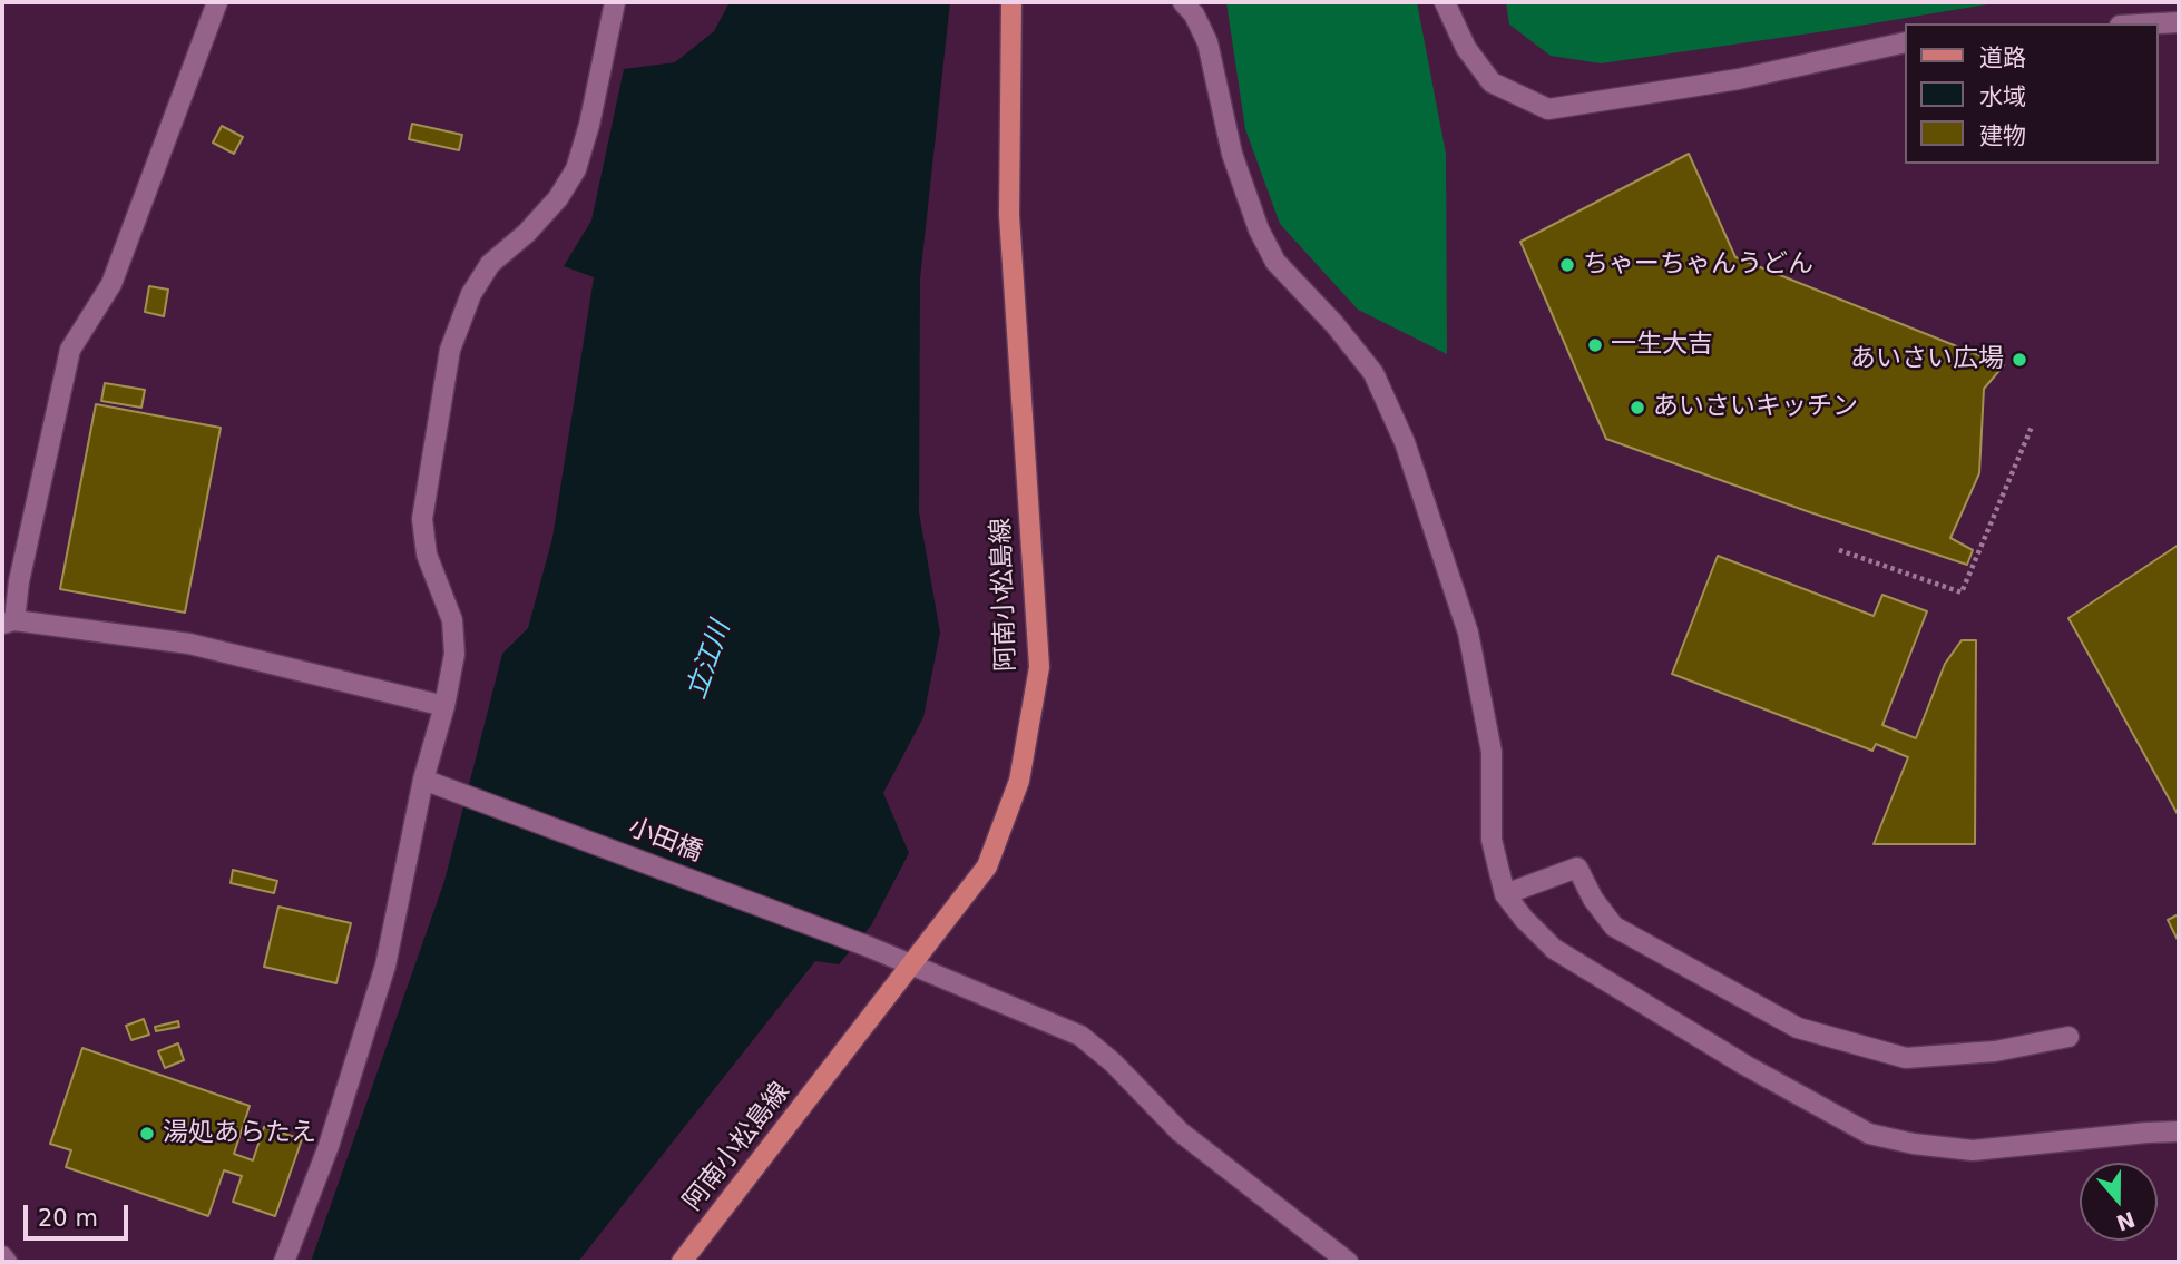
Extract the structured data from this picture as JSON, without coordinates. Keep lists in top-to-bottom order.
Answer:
{
  "streets": {
    "main road": ["阿南小松島線"],
    "street": ["小田橋"]
  },
  "crossings": [
    ["阿南小松島線", "小田橋"]
  ],
  "water": ["立江川"],
  "places": [
    "ちゃーちゃんうどん",
    "一生大吉",
    "あいさい広場",
    "あいさいキッチン",
    "湯処あらたえ"
  ],
  "legend": ["道路", "水域", "建物"],
  "scale_bar": "20 m",
  "north": "bottom"
}
